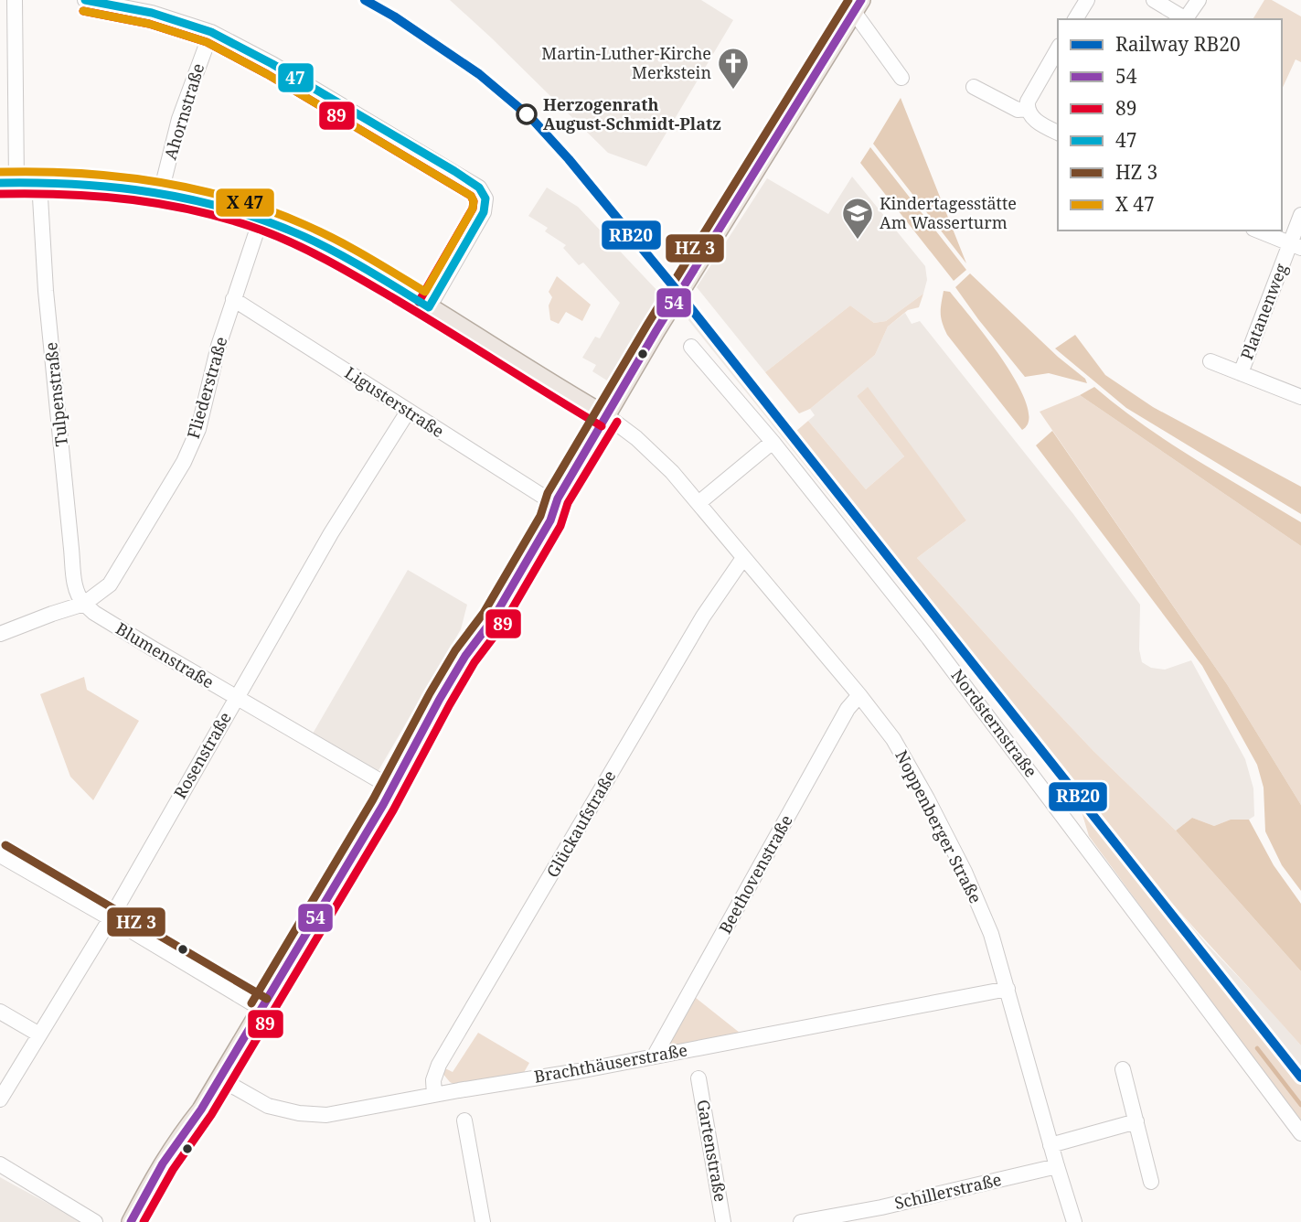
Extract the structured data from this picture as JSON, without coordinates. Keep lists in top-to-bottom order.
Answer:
{
  "streets": {
    "street": [
      "Ahornstraße",
      "Platanenweg",
      "Fliederstraße",
      "Tulpenstraße",
      "Ligusterstraße",
      "Blumenstraße",
      "Nordsternstraße",
      "Rosenstraße",
      "Glückaufstraße",
      "Noppenberger Straße",
      "Beethovenstraße",
      "Brachthäuserstraße",
      "Gartenstraße",
      "Schillerstraße"
    ]
  },
  "crossings": [
    ["Fliederstraße", "Tulpenstraße"],
    ["Fliederstraße", "Ligusterstraße"],
    ["Fliederstraße", "Blumenstraße"],
    ["Tulpenstraße", "Blumenstraße"],
    ["Ligusterstraße", "Rosenstraße"],
    ["Blumenstraße", "Rosenstraße"],
    ["Glückaufstraße", "Noppenberger Straße"],
    ["Glückaufstraße", "Brachthäuserstraße"],
    ["Noppenberger Straße", "Beethovenstraße"],
    ["Noppenberger Straße", "Brachthäuserstraße"],
    ["Noppenberger Straße", "Schillerstraße"],
    ["Beethovenstraße", "Brachthäuserstraße"]
  ],
  "places": {
    "church": ["Martin-Luther-Kirche Merkstein"],
    "other": ["Herzogenrath August-Schmidt-Platz"],
    "school or university": ["Kindertagesstätte Am Wasserturm"]
  },
  "lines": [
    "rail line RB20",
    "transit line 54",
    "transit line 47",
    "transit line 89"
  ],
  "legend": [
    "Railway RB20",
    "54",
    "89",
    "47",
    "HZ 3",
    "X 47"
  ]
}
